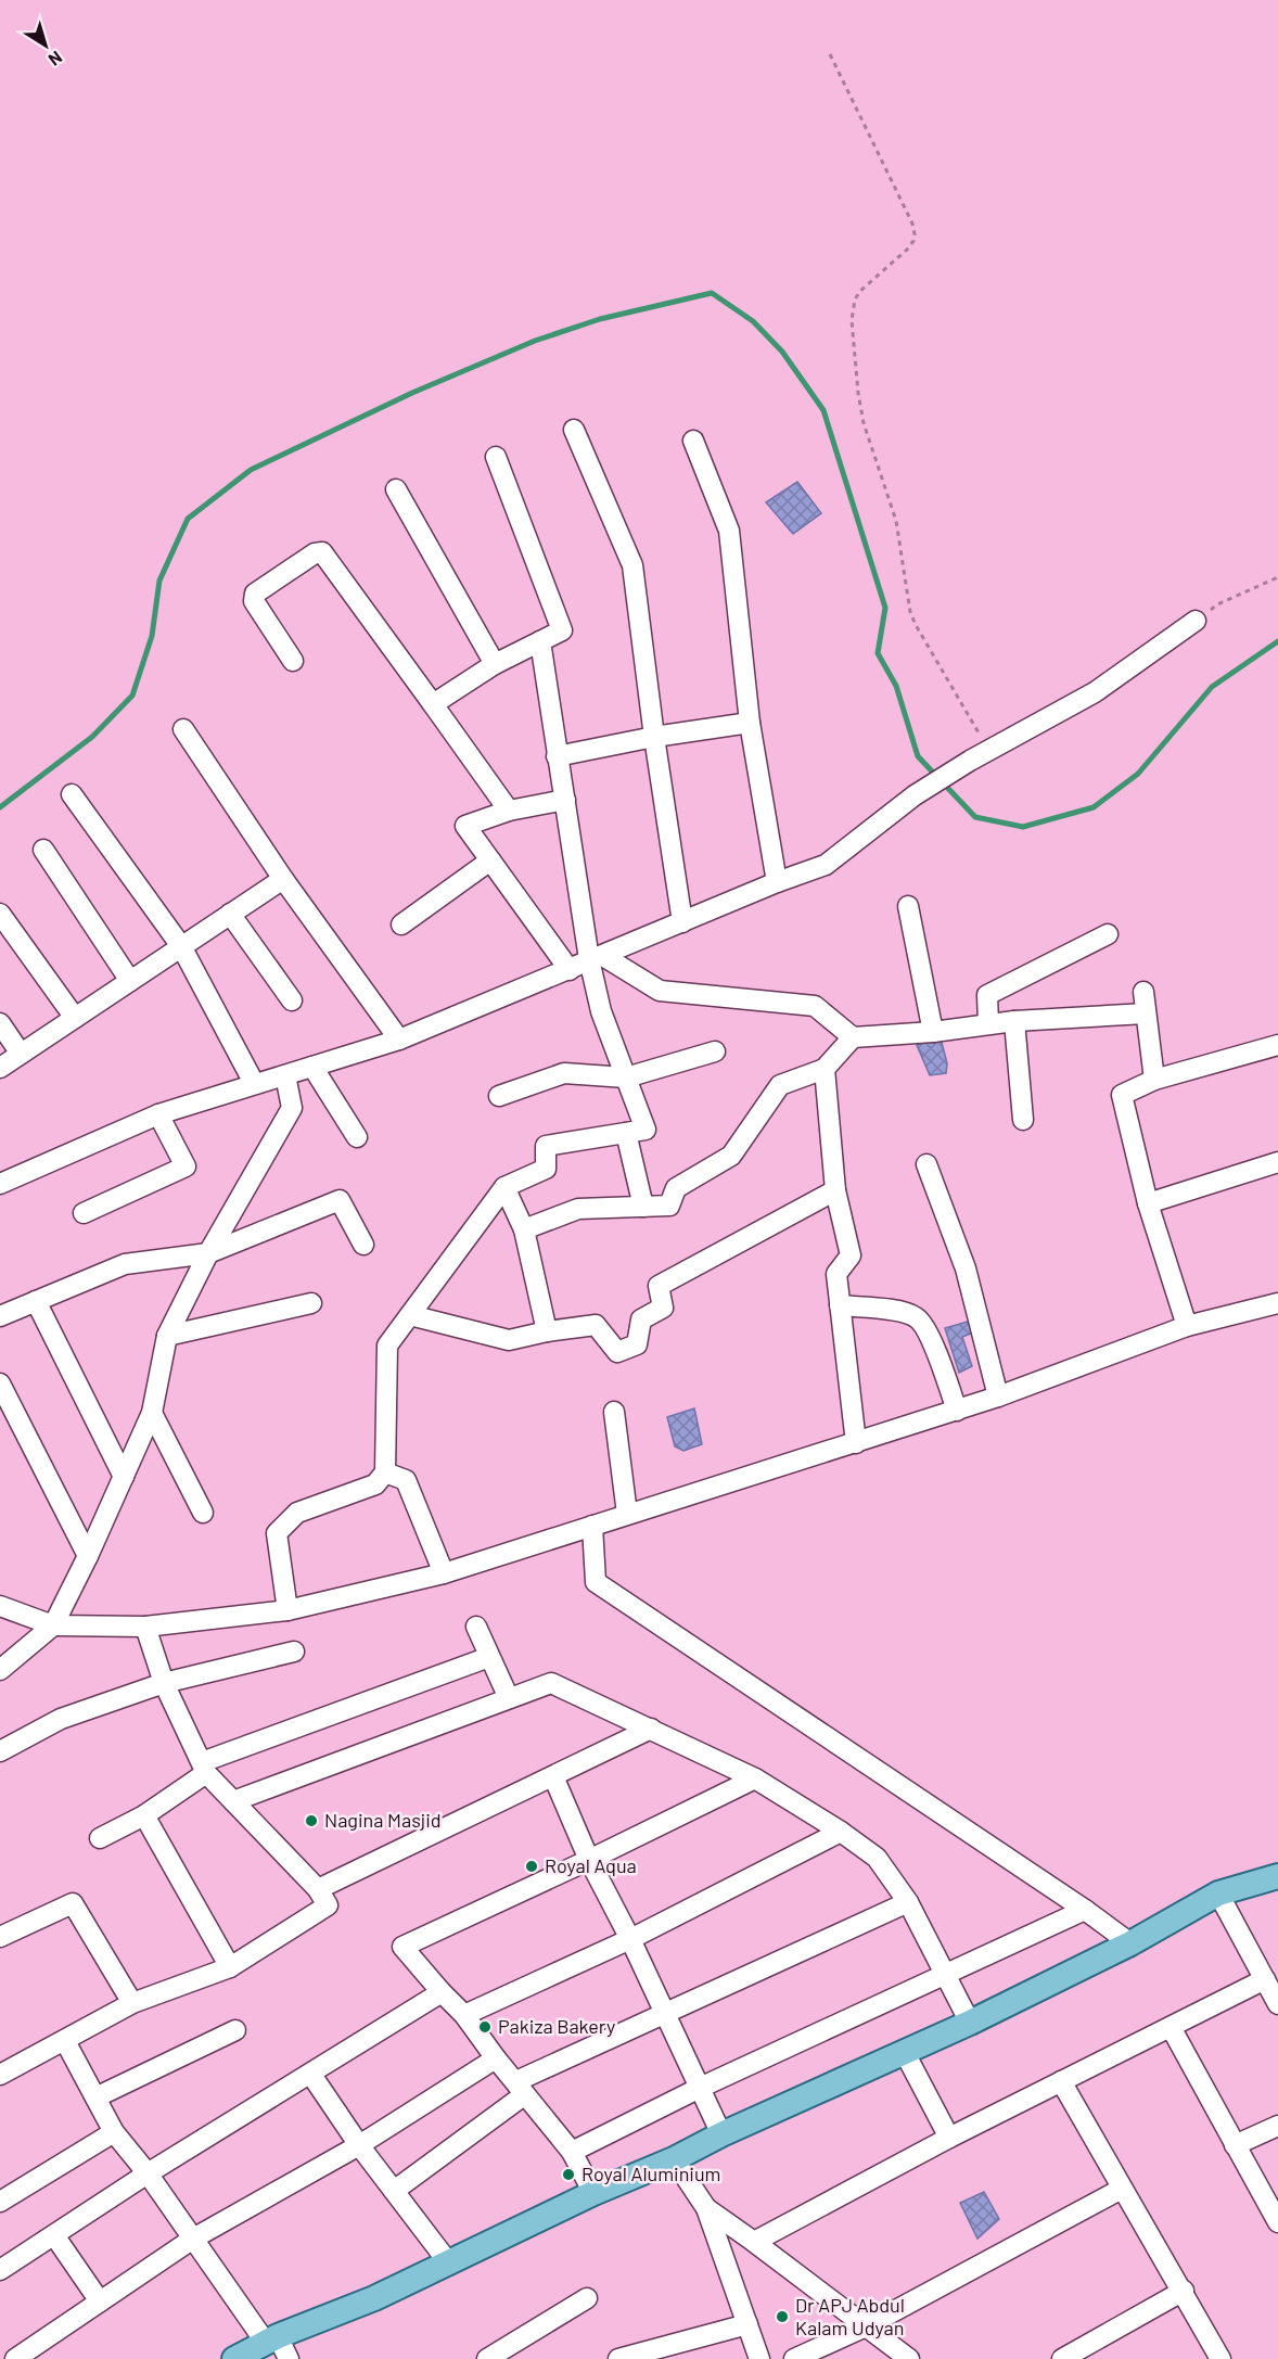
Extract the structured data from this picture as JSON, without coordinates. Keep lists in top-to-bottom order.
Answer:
{
  "places": [
    "Nagina Masjid",
    "Royal Aqua",
    "Pakiza Bakery",
    "Royal Aluminium",
    "Dr APJ Abdul Kalam Udyan"
  ],
  "north": "bottom right"
}
